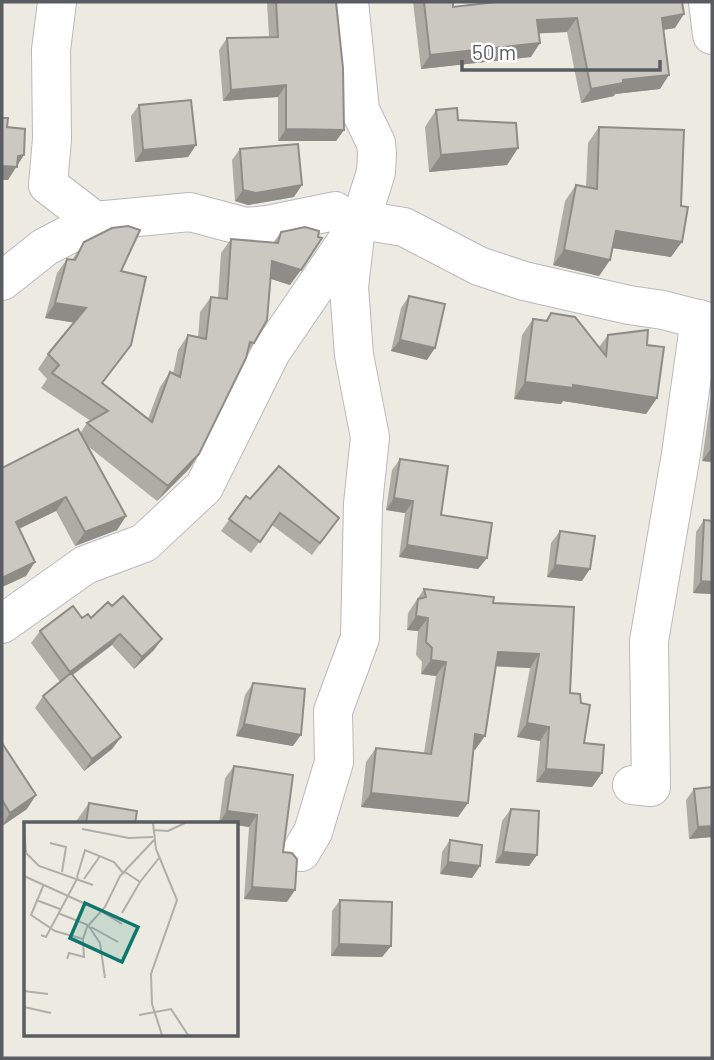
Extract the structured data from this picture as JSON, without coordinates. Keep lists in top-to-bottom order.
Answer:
{
  "scale_bar": "50 m"
}
